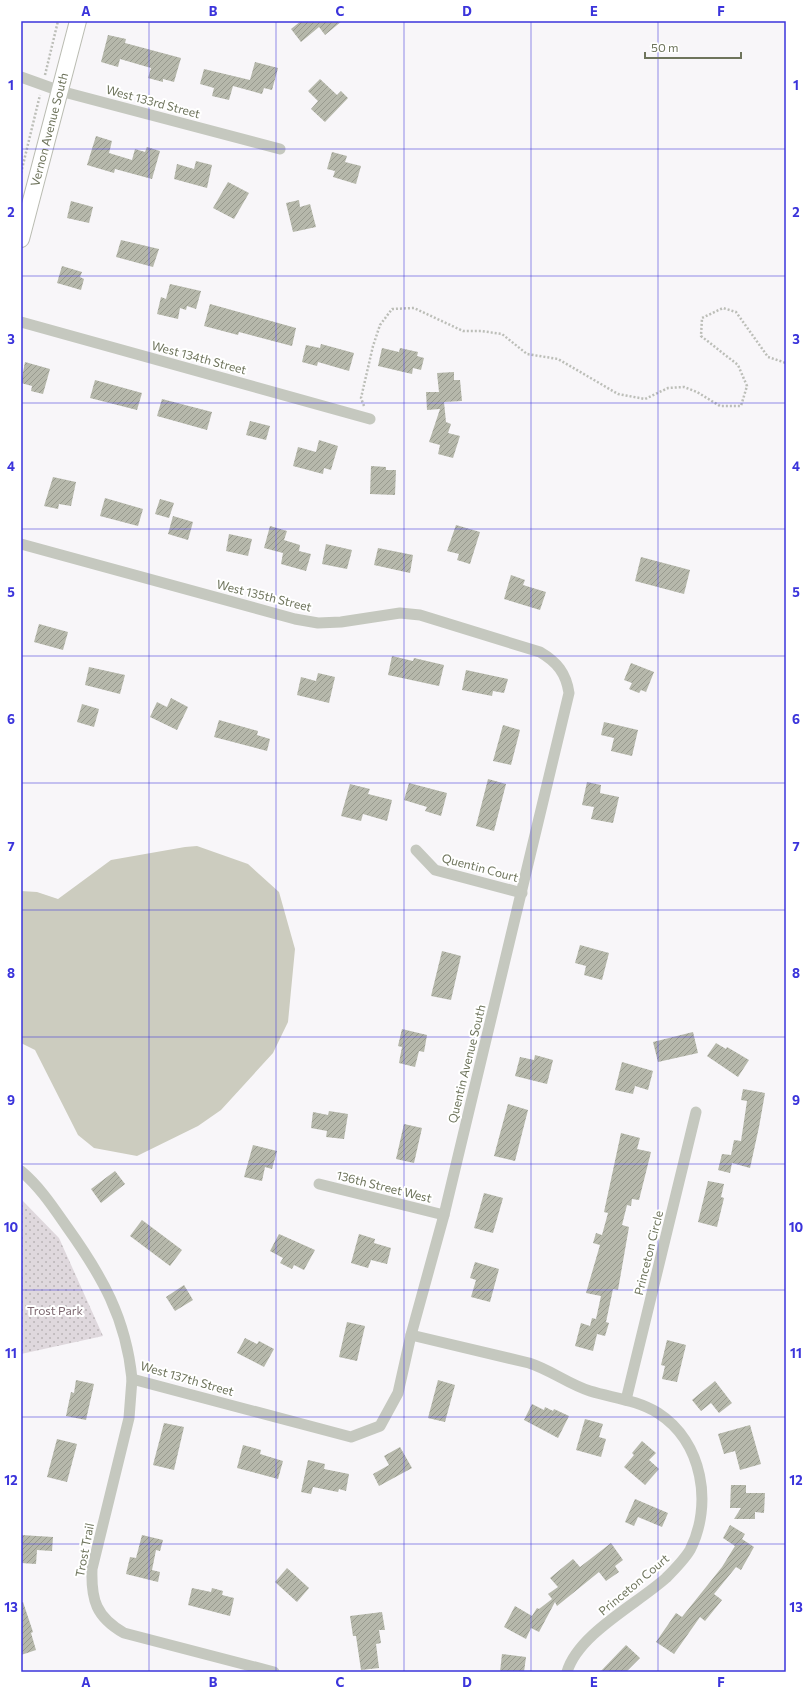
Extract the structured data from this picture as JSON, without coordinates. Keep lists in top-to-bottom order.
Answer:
{
  "streets": {
    "street": [
      "West 133rd Street",
      "Vernon Avenue South",
      "West 134th Street",
      "West 135th Street",
      "Quentin Court",
      "Quentin Avenue South",
      "136th Street West",
      "Princeton Circle",
      "West 137th Street",
      "Trost Trail",
      "Princeton Court"
    ]
  },
  "crossings": [
    ["West 133rd Street", "Vernon Avenue South"],
    ["West 135th Street", "Quentin Avenue South"],
    ["Quentin Court", "Quentin Avenue South"],
    ["Quentin Avenue South", "136th Street West"],
    ["Quentin Avenue South", "West 137th Street"],
    ["Princeton Circle", "Princeton Court"],
    ["West 137th Street", "Trost Trail"]
  ],
  "parks": ["Trost Park"],
  "scale_bar": "50 m",
  "grid": {
    "columns": [
      "A",
      "B",
      "C",
      "D",
      "E",
      "F"
    ],
    "rows": [
      "1",
      "2",
      "3",
      "4",
      "5",
      "6",
      "7",
      "8",
      "9",
      "10",
      "11",
      "12",
      "13"
    ]
  }
}
